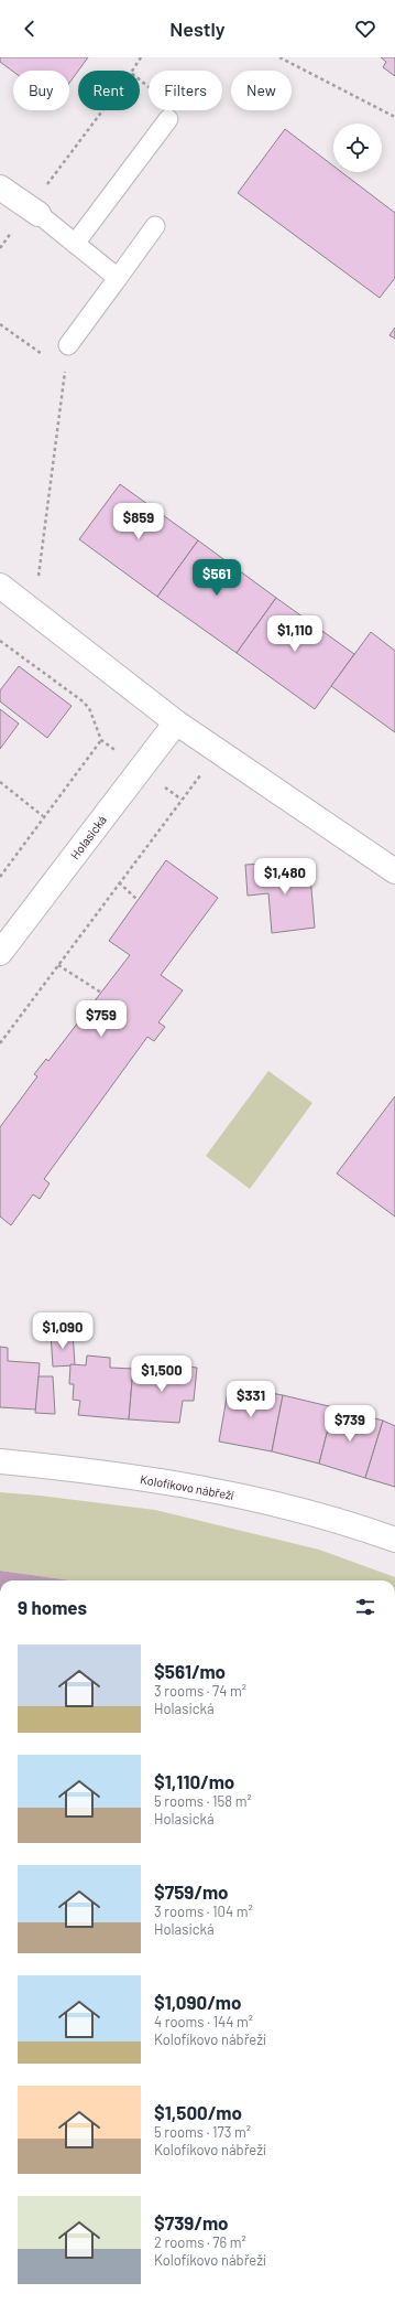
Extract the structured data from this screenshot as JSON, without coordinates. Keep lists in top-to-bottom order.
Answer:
{
  "streets": {
    "street": ["Holasická", "Kolofíkovo nábřeží"]
  },
  "page": {
    "header": "Nestly",
    "chip": [
      "Buy",
      "Rent",
      "Filters",
      "New"
    ],
    "price": [
      "$859",
      "$561",
      "$1,110",
      "$1,480",
      "$759",
      "$1,090",
      "$1,500",
      "$331",
      "$739"
    ],
    "heading": "9 homes",
    "list": [
      {
        "name": "$561/mo",
        "note": "3 rooms · 74 m² · Holasická"
      },
      {
        "name": "$1,110/mo",
        "note": "5 rooms · 158 m² · Holasická"
      },
      {
        "name": "$759/mo",
        "note": "3 rooms · 104 m² · Holasická"
      },
      {
        "name": "$1,090/mo",
        "note": "4 rooms · 144 m² · Kolofíkovo nábřeží"
      },
      {
        "name": "$1,500/mo",
        "note": "5 rooms · 173 m² · Kolofíkovo nábřeží"
      },
      {
        "name": "$739/mo",
        "note": "2 rooms · 76 m² · Kolofíkovo nábřeží"
      }
    ]
  }
}
